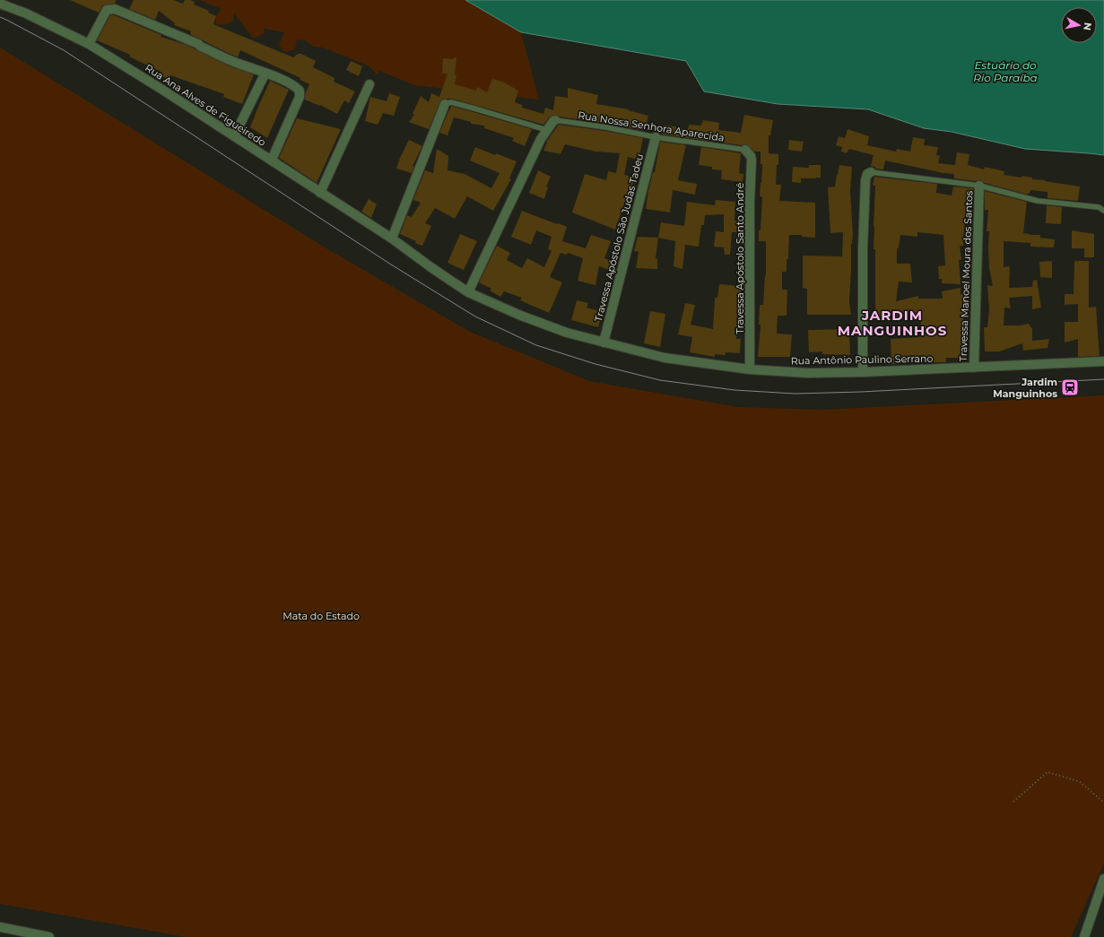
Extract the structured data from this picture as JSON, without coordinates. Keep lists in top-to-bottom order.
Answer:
{
  "streets": {
    "street": [
      "Rua Ana Alves de Figueiredo",
      "Travessa Apóstolo São Judas Tadeu",
      "Travessa Apóstolo Santo André",
      "Travessa Manoel Moura dos Santos",
      "Rua Antônio Paulino Serrano"
    ],
    "lane": ["Rua Nossa Senhora Aparecida"]
  },
  "crossings": [
    ["Rua Ana Alves de Figueiredo", "Rua Antônio Paulino Serrano"],
    ["Rua Nossa Senhora Aparecida", "Travessa Apóstolo São Judas Tadeu"],
    ["Rua Nossa Senhora Aparecida", "Travessa Apóstolo Santo André"],
    ["Travessa Apóstolo São Judas Tadeu", "Rua Antônio Paulino Serrano"],
    ["Travessa Apóstolo Santo André", "Rua Antônio Paulino Serrano"],
    ["Travessa Manoel Moura dos Santos", "Rua Antônio Paulino Serrano"]
  ],
  "districts": ["JARDIM MANGUINHOS"],
  "water": ["Estuário do Rio Paraíba"],
  "parks": ["Mata do Estado"],
  "places": {
    "station": ["Jardim Manguinhos"]
  },
  "north": "right"
}
